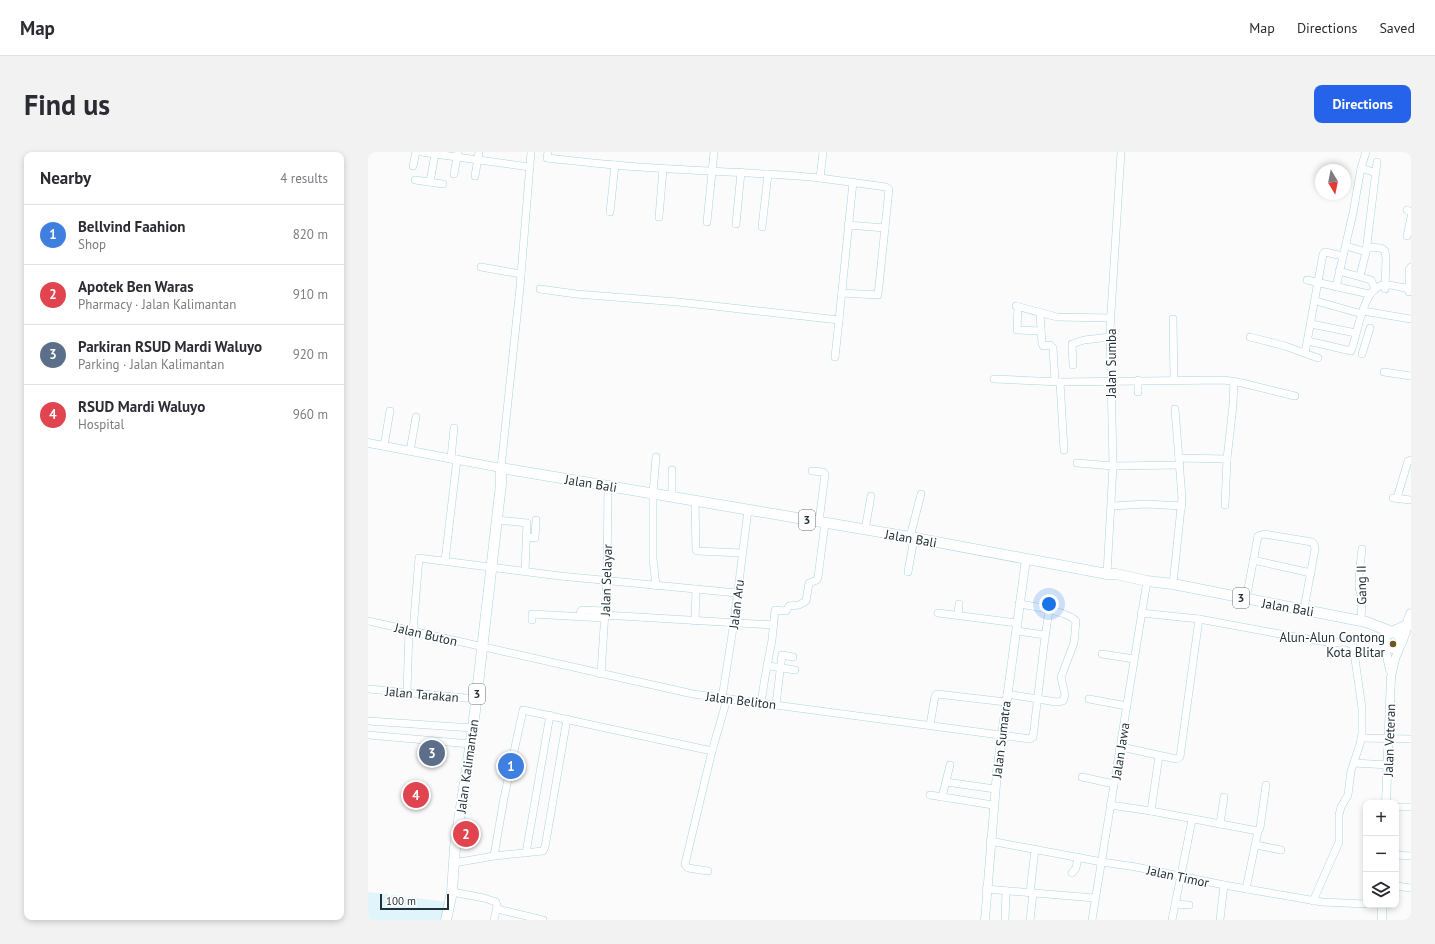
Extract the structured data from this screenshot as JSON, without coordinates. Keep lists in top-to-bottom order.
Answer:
{
  "streets": {
    "highway": ["Jalan Bali", "3", "Jalan Kalimantan"],
    "main road": ["Jalan Sumatra", "Jalan Veteran"],
    "street": [
      "Jalan Sumba",
      "Jalan Selayar",
      "Gang II",
      "Jalan Aru",
      "Jalan Buton",
      "Jalan Tarakan",
      "Jalan Beliton",
      "Jalan Jawa",
      "Jalan Timor"
    ]
  },
  "crossings": [
    ["Jalan Sumba", "Jalan Bali"],
    ["Jalan Bali", "3"],
    ["Jalan Bali", "Jalan Selayar"],
    ["Jalan Bali", "Gang II"],
    ["Jalan Bali", "Jalan Aru"],
    ["Jalan Bali", "Jalan Sumatra"],
    ["Jalan Bali", "Jalan Jawa"],
    ["Jalan Bali", "Jalan Kalimantan"],
    ["3", "Gang II"],
    ["3", "Jalan Veteran"],
    ["Jalan Selayar", "Jalan Beliton"],
    ["Jalan Aru", "Jalan Beliton"],
    ["Jalan Buton", "Jalan Beliton"],
    ["Jalan Buton", "Jalan Kalimantan"],
    ["Jalan Tarakan", "Jalan Kalimantan"],
    ["Jalan Beliton", "Jalan Sumatra"],
    ["Jalan Beliton", "Jalan Kalimantan"],
    ["Jalan Sumatra", "Jalan Timor"],
    ["Jalan Jawa", "Jalan Timor"]
  ],
  "places": ["Alun-Alun Contong Kota Blitar"],
  "scale_bar": "100 m",
  "north": "bottom",
  "page": {
    "header": "Map",
    "nav": ["Map", "Directions", "Saved"],
    "buttons": "Directions",
    "title": "Find us",
    "heading": ["Nearby", "4 results"],
    "list": [
      {
        "mark": "1",
        "name": "Bellvind Faahion",
        "note": "Shop",
        "value": "820 m"
      },
      {
        "mark": "2",
        "name": "Apotek Ben Waras",
        "note": "Pharmacy · Jalan Kalimantan",
        "value": "910 m"
      },
      {
        "mark": "3",
        "name": "Parkiran RSUD Mardi Waluyo",
        "note": "Parking · Jalan Kalimantan",
        "value": "920 m"
      },
      {
        "mark": "4",
        "name": "RSUD Mardi Waluyo",
        "note": "Hospital",
        "value": "960 m"
      }
    ],
    "pins": [
      "3",
      "1",
      "4",
      "2"
    ],
    "map_buttons": ["+", "−"],
    "scale": "100 m"
  }
}
